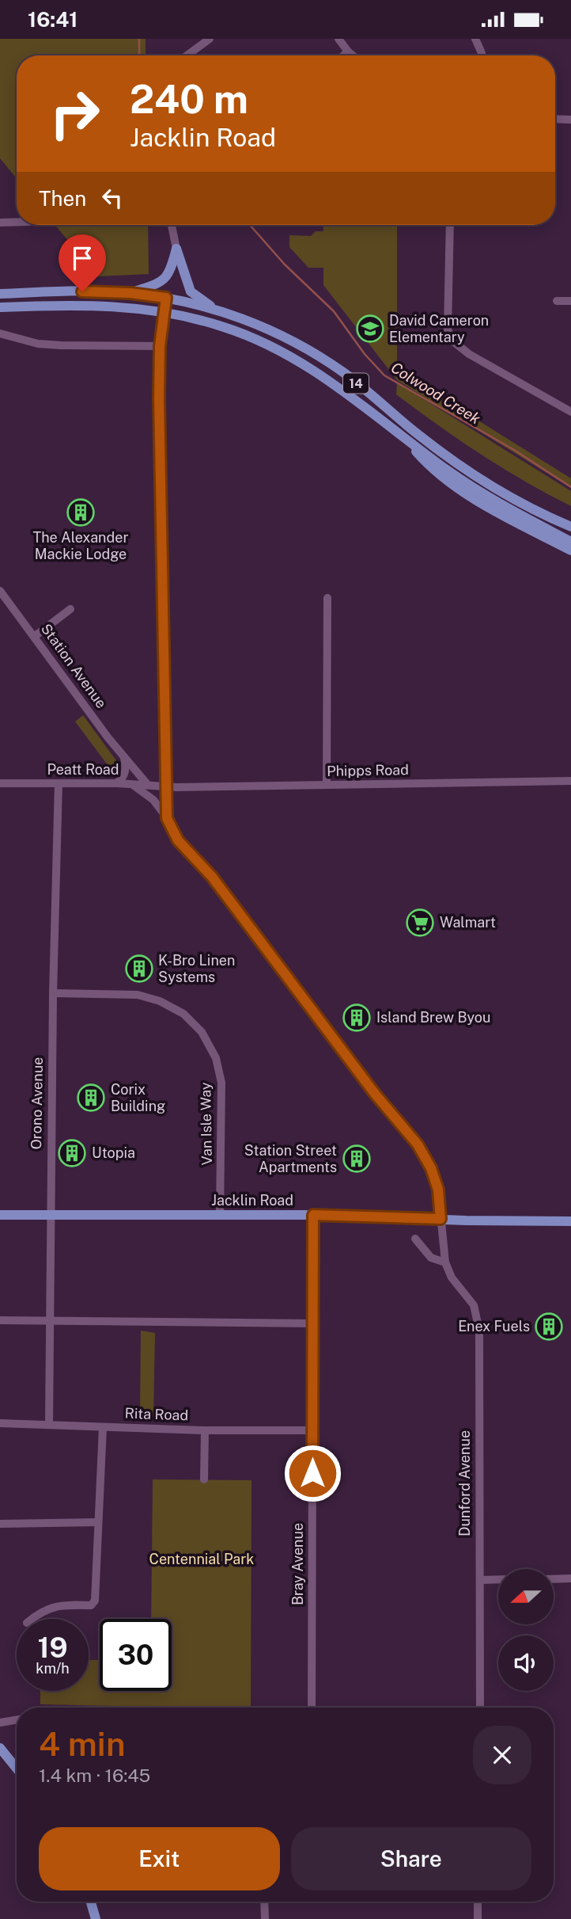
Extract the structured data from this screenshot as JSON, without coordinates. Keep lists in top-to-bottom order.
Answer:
{
  "streets": {
    "main road": ["14", "Jacklin Road"],
    "street": [
      "Station Avenue",
      "Peatt Road",
      "Phipps Road",
      "Orono Avenue",
      "Van Isle Way",
      "Rita Road",
      "Dunford Avenue",
      "Bray Avenue"
    ]
  },
  "crossings": [
    ["Station Avenue", "Peatt Road"],
    ["Peatt Road", "Phipps Road"],
    ["Peatt Road", "Orono Avenue"],
    ["Orono Avenue", "Van Isle Way"],
    ["Orono Avenue", "Jacklin Road"],
    ["Orono Avenue", "Rita Road"],
    ["Van Isle Way", "Jacklin Road"],
    ["Jacklin Road", "Dunford Avenue"],
    ["Jacklin Road", "Bray Avenue"],
    ["Rita Road", "Bray Avenue"]
  ],
  "water": ["Colwood Creek"],
  "parks": ["Centennial Park"],
  "places": {
    "school or university": ["David Cameron Elementary"],
    "building": [
      "The Alexander Mackie Lodge",
      "K-Bro Linen Systems",
      "Island Brew Byou",
      "Corix Building",
      "Utopia",
      "Station Street Apartments",
      "Enex Fuels"
    ],
    "supermarket": ["Walmart"]
  },
  "north": "left",
  "page": {
    "status": "16:41",
    "turn": ["240 m", "Jacklin Road"],
    "then": "Then",
    "speed": "19 km/h",
    "limit": "30",
    "heading": ["4 min", "1.4 km · 16:45"],
    "buttons": ["Exit", "Share"]
  }
}
